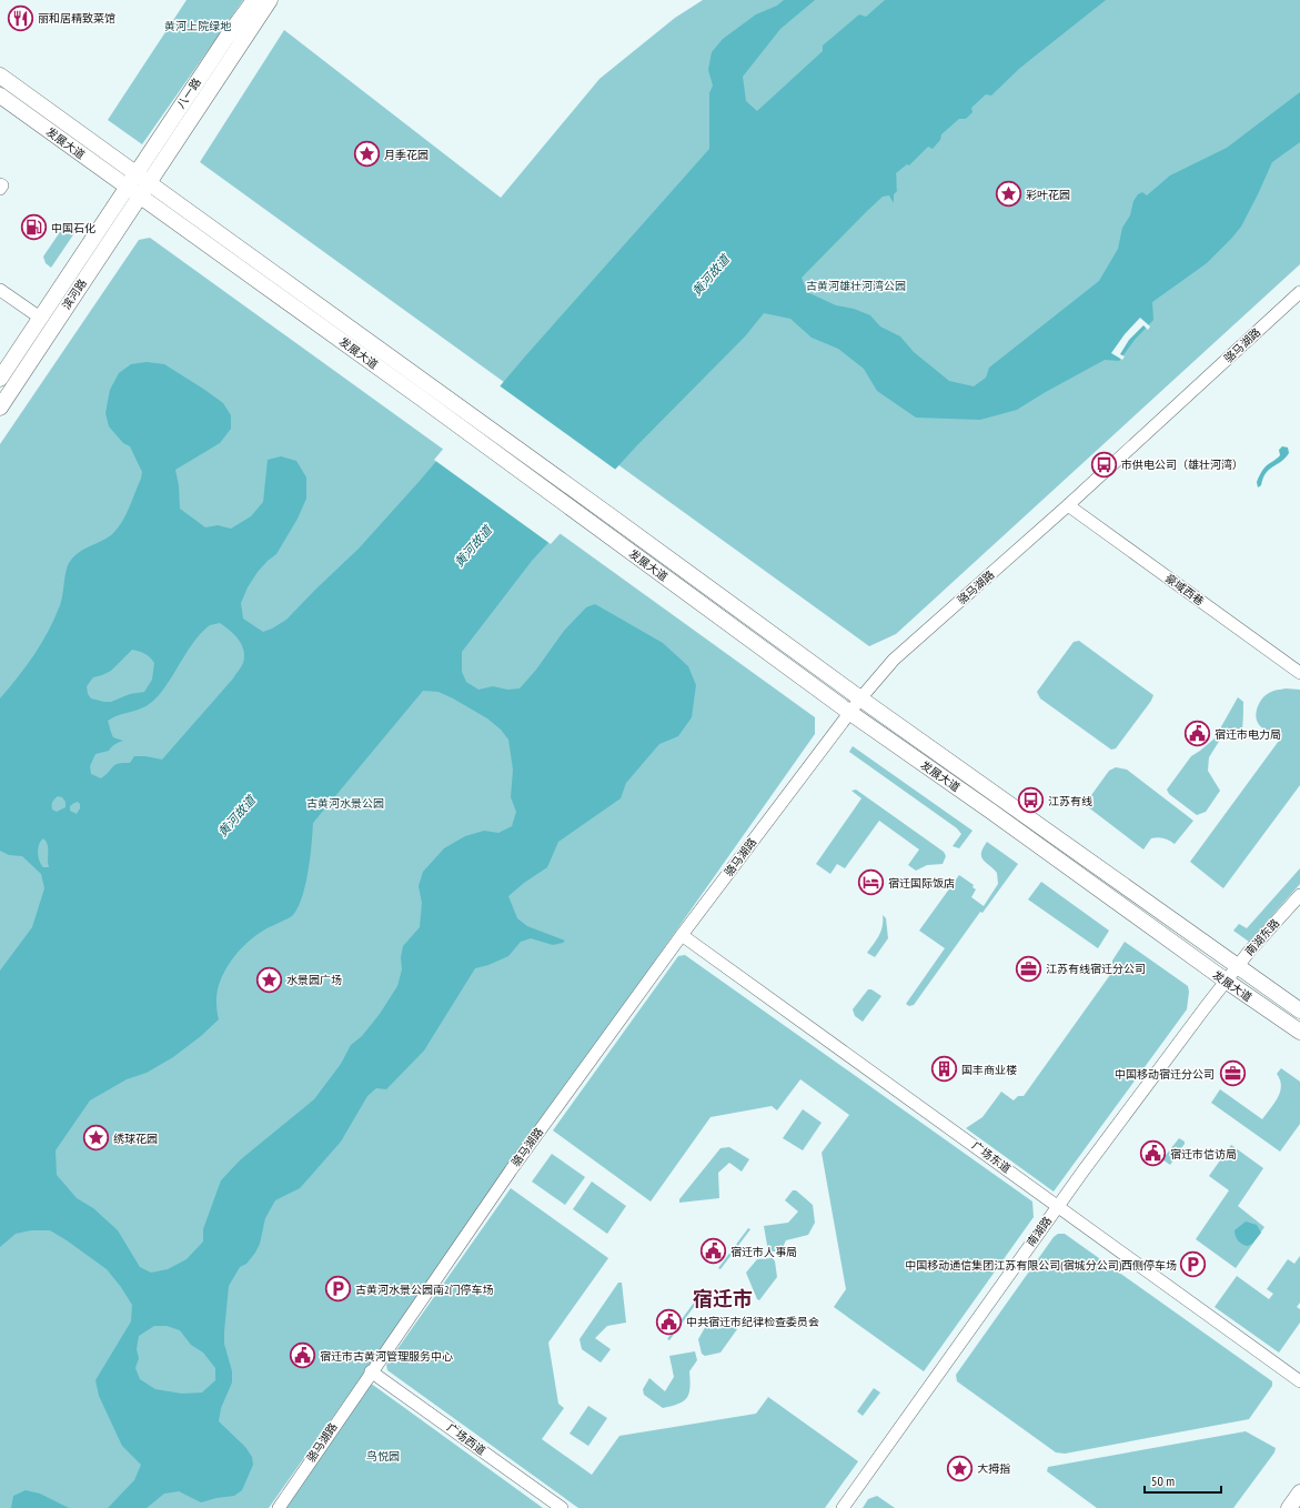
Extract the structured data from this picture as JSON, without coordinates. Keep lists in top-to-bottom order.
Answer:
{
  "streets": {
    "main road": ["八一路", "发展大道", "滨河路"],
    "street": [
      "骆马湖路",
      "豪域西巷",
      "南湖东路",
      "广场东道",
      "南湖路",
      "广场西道"
    ]
  },
  "crossings": [
    ["八一路", "发展大道"],
    ["八一路", "滨河路"],
    ["发展大道", "滨河路"],
    ["发展大道", "骆马湖路"],
    ["发展大道", "南湖东路"],
    ["发展大道", "南湖路"],
    ["骆马湖路", "豪域西巷"],
    ["骆马湖路", "广场东道"],
    ["骆马湖路", "广场西道"],
    ["南湖东路", "南湖路"],
    ["广场东道", "南湖路"]
  ],
  "districts": ["宿迁市"],
  "water": ["黄河故道"],
  "parks": [
    "黄河上院绿地",
    "古黄河雄壮河湾公园",
    "古黄河水景公园",
    "鸟悦园"
  ],
  "places": {
    "restaurant": ["丽和居精致菜馆"],
    "place": [
      "月季花园",
      "彩叶花园",
      "水景园广场",
      "绣球花园",
      "大拇指"
    ],
    "fuel station": ["中国石化"],
    "bus stop": ["市供电公司（雄壮河湾）", "江苏有线"],
    "public building": [
      "宿迁市电力局",
      "宿迁市信访局",
      "宿迁市人事局",
      "中共宿迁市纪律检查委员会",
      "宿迁市古黄河管理服务中心"
    ],
    "hotel": ["宿迁国际饭店"],
    "office": ["江苏有线宿迁分公司", "中国移动宿迁分公司"],
    "building": ["国丰商业楼"],
    "parking": ["中国移动通信集团江苏有限公司(宿城分公司)西侧停车场", "古黄河水景公园南2门停车场"]
  },
  "scale_bar": "50 m"
}
